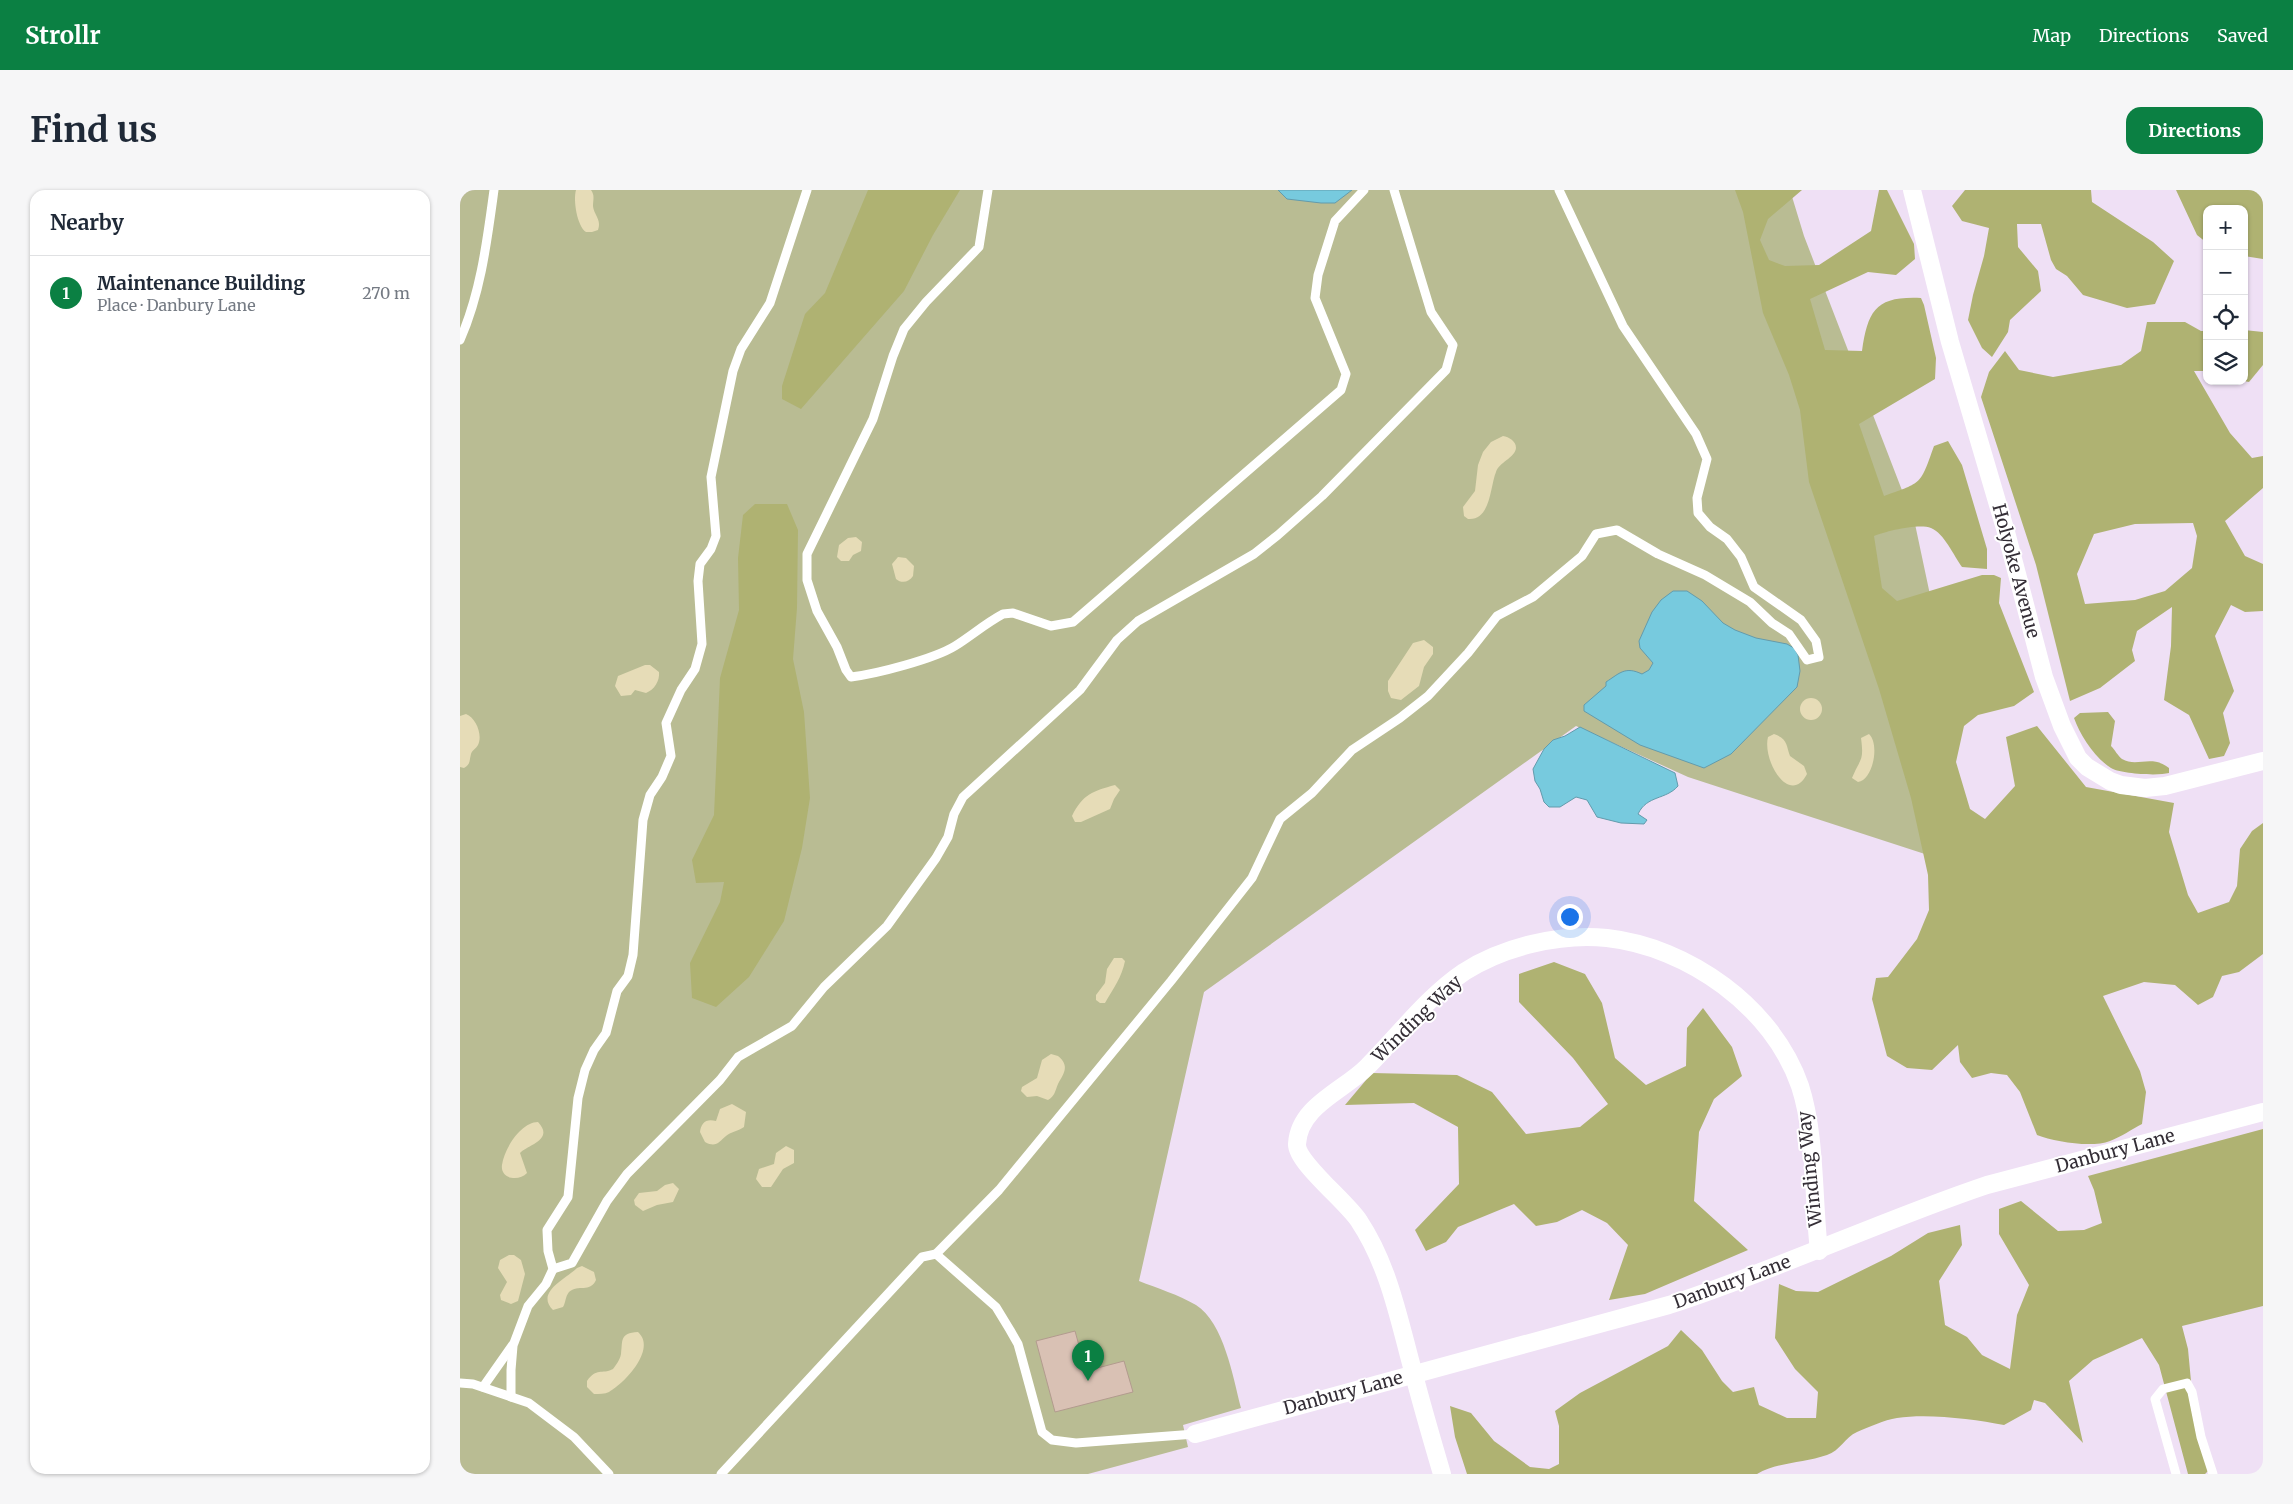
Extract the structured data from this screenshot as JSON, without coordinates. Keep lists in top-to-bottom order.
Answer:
{
  "streets": {
    "street": ["Holyoke Avenue", "Winding Way", "Danbury Lane"]
  },
  "crossings": [
    ["Winding Way", "Danbury Lane"]
  ],
  "page": {
    "header": "Strollr",
    "nav": ["Map", "Directions", "Saved"],
    "buttons": "Directions",
    "title": "Find us",
    "heading": "Nearby",
    "map_buttons": ["+", "−"],
    "list": [
      {
        "mark": "1",
        "name": "Maintenance Building",
        "note": "Place · Danbury Lane",
        "value": "270 m"
      }
    ],
    "pins": "1"
  }
}
